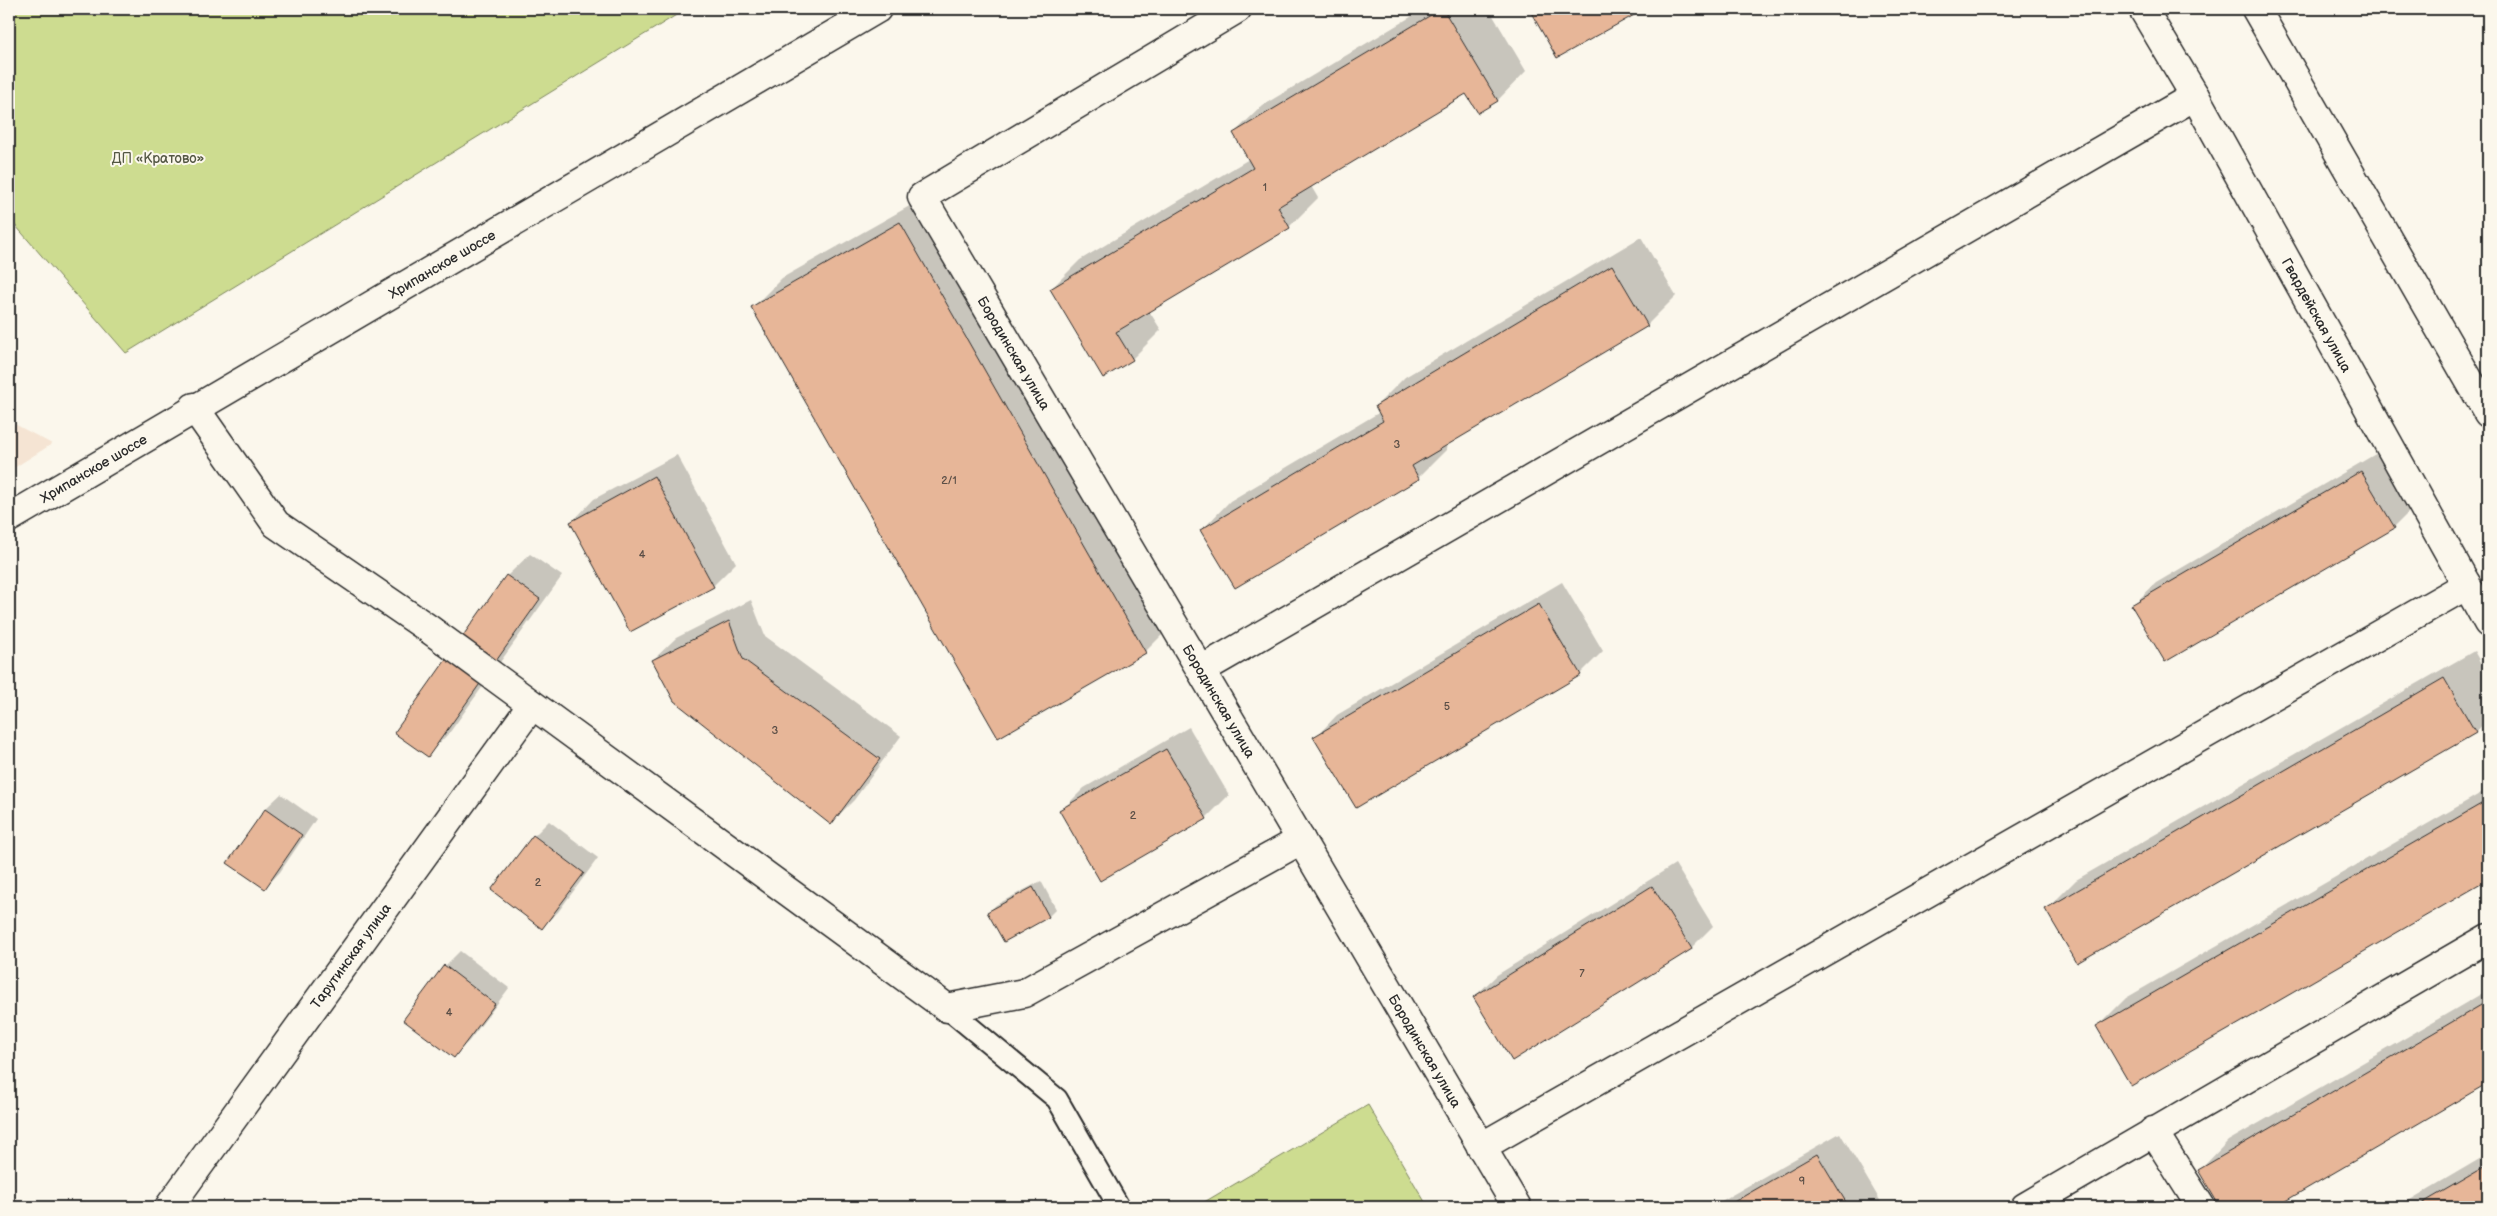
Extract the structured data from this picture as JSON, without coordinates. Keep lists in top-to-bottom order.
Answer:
{
  "streets": {
    "street": [
      "Хрипанское шоссе",
      "Гвардейская улица",
      "Бородинская улица",
      "Тарутинская улица"
    ]
  },
  "parks": ["ДП «Кратово»"],
  "house_numbers": [
    "1",
    "3",
    "2/1",
    "4",
    "5",
    "3",
    "2",
    "2",
    "7",
    "4",
    "9"
  ]
}
